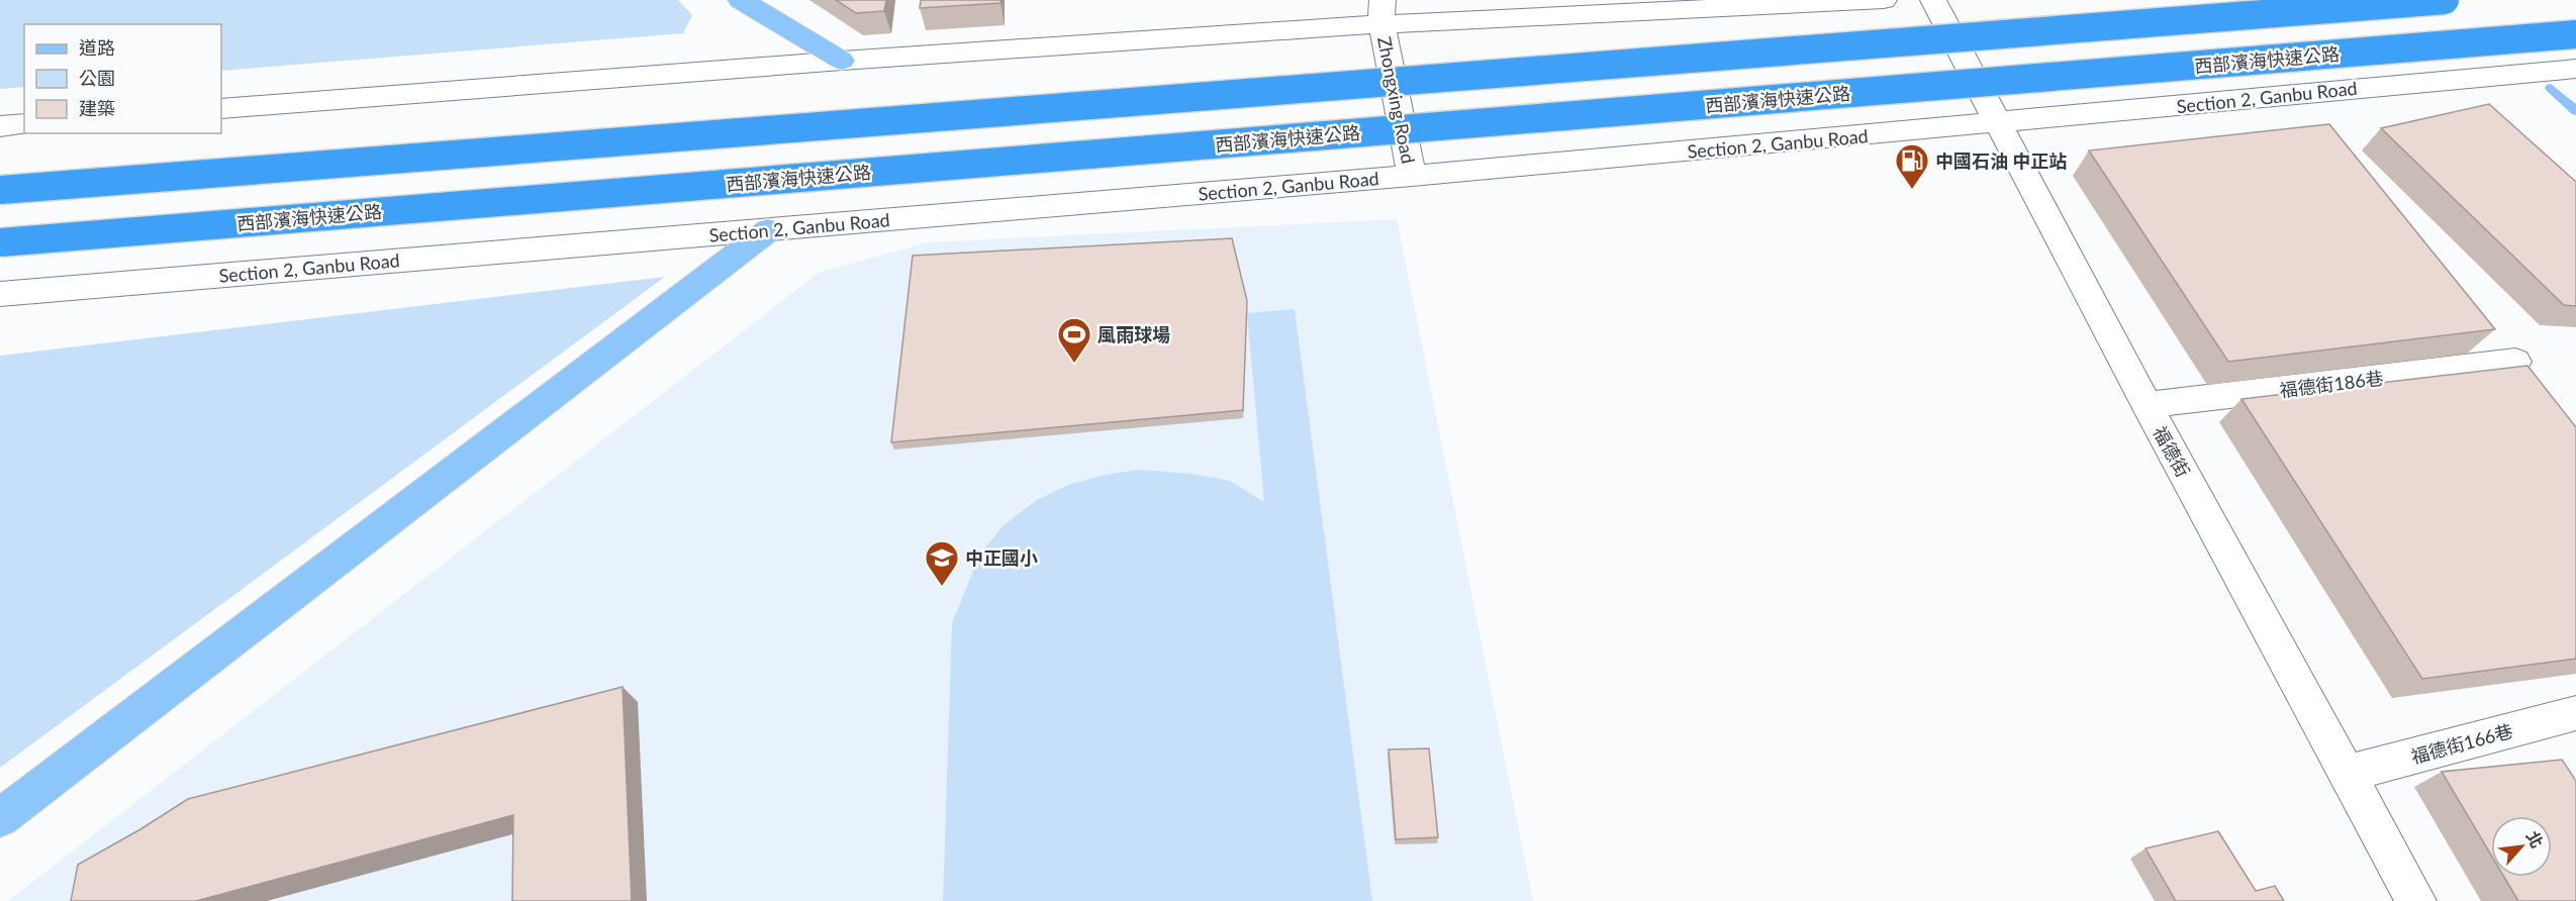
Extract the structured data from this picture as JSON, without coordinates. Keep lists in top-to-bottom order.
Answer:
{
  "streets": {
    "highway": ["西部濱海快速公路"],
    "street": [
      "Section 2, Ganbu Road",
      "Zhongxing Road",
      "福德街186巷",
      "福德街",
      "福德街166巷"
    ]
  },
  "crossings": [
    ["Section 2, Ganbu Road", "Zhongxing Road"],
    ["Section 2, Ganbu Road", "福德街"],
    ["福德街186巷", "福德街"],
    ["福德街", "福德街166巷"]
  ],
  "places": {
    "fuel station": ["中國石油 中正站"],
    "sports": ["風雨球場"],
    "school or university": ["中正國小"]
  },
  "legend": ["道路", "公園", "建築"],
  "north": "top right"
}
